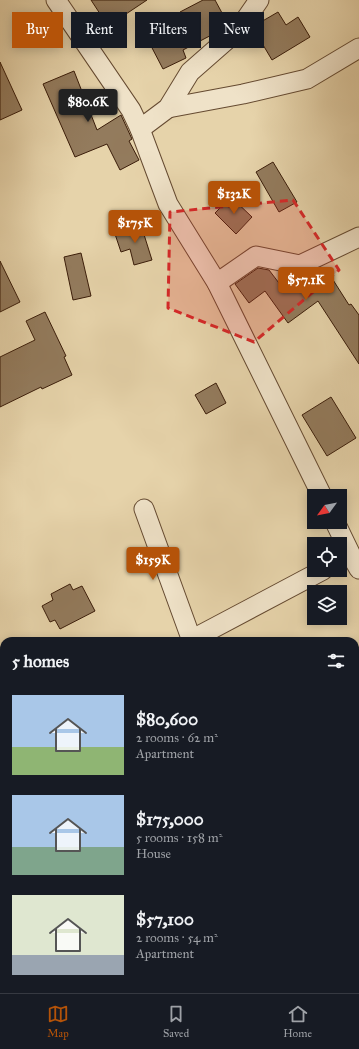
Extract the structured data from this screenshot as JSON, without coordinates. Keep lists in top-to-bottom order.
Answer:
{
  "north": "bottom left",
  "page": {
    "chip": [
      "Buy",
      "Rent",
      "Filters",
      "New"
    ],
    "price": [
      "$80.6K",
      "$132K",
      "$175K",
      "$57.1K",
      "$159K"
    ],
    "heading": "5 homes",
    "list": [
      {
        "name": "$80,600",
        "note": "2 rooms · 62 m² · Apartment"
      },
      {
        "name": "$175,000",
        "note": "5 rooms · 158 m² · House"
      },
      {
        "name": "$57,100",
        "note": "2 rooms · 54 m² · Apartment"
      }
    ],
    "tabs": ["Map", "Saved", "Home"]
  }
}
